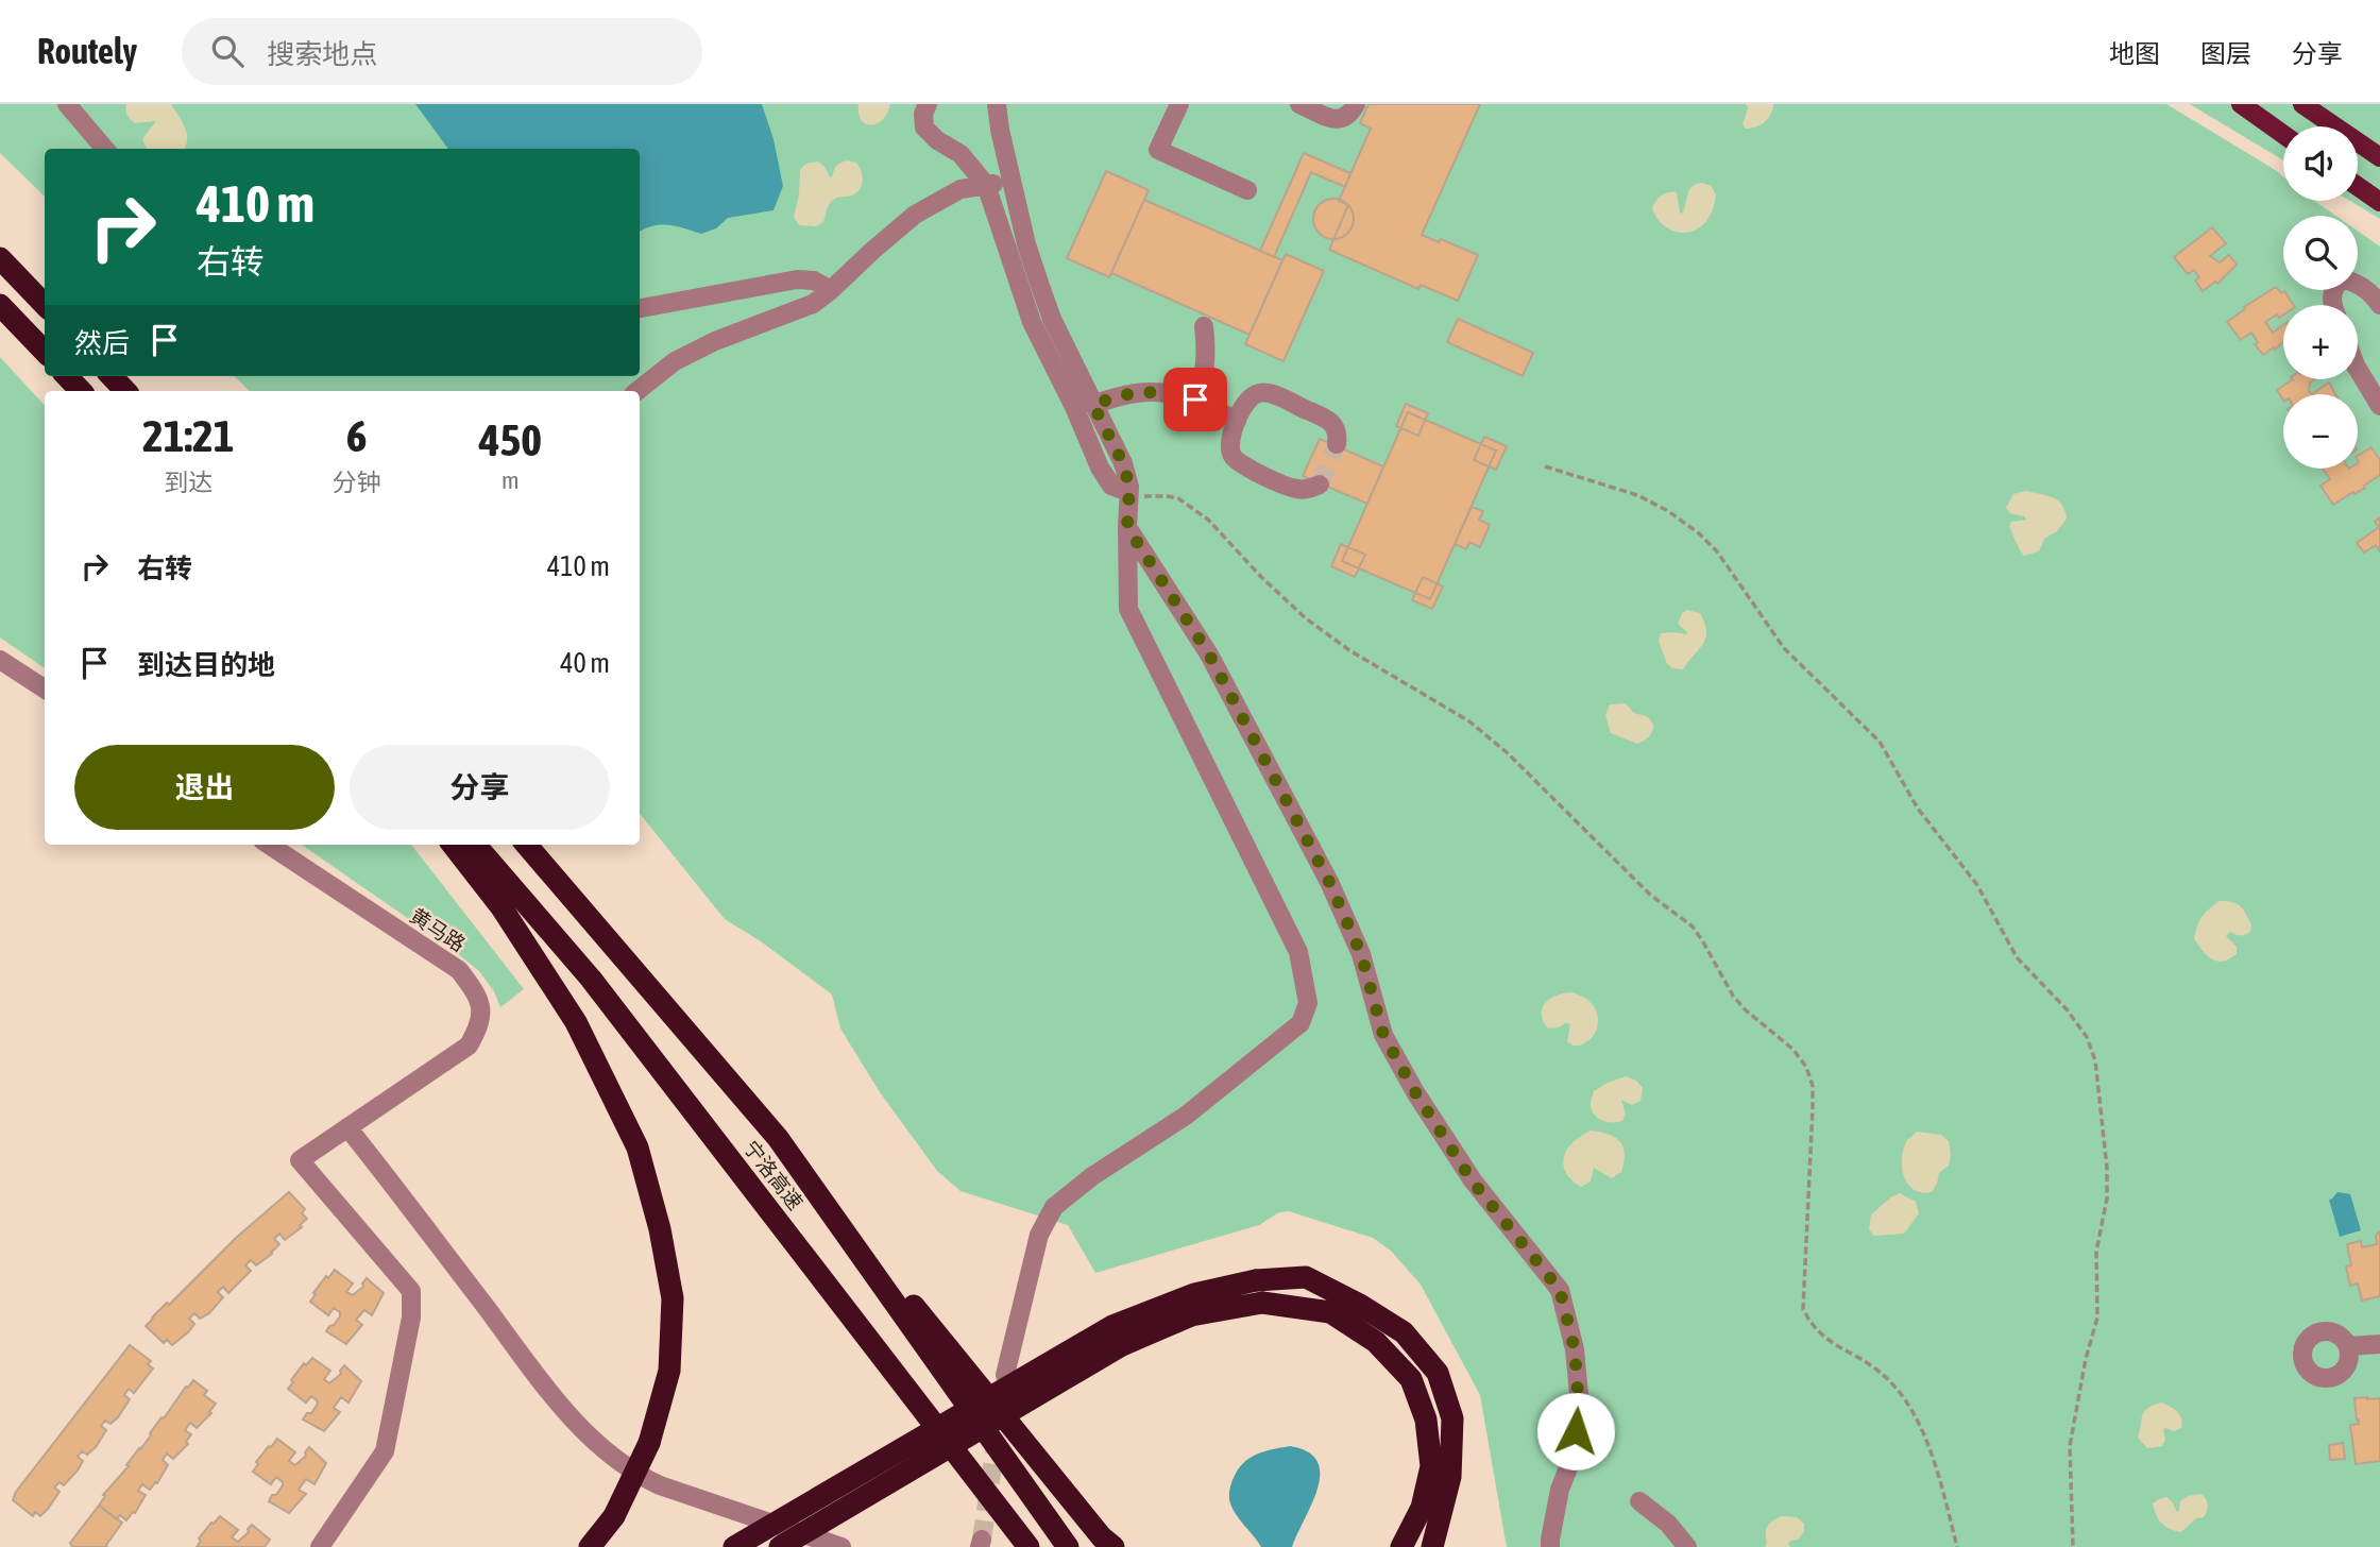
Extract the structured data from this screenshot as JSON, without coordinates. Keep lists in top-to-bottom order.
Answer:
{
  "streets": {
    "highway": ["宁洛高速"],
    "street": ["黄马路"]
  },
  "page": {
    "header": "Routely",
    "search": "搜索地点",
    "nav": ["地图", "图层", "分享"],
    "map_buttons": ["+", "−"],
    "turn": ["410 m", "右转"],
    "then": "然后",
    "eta": [
      "21:21",
      "到达",
      "6",
      "分钟",
      "450",
      "m"
    ],
    "list": [
      {
        "name": "右转",
        "value": "410 m"
      },
      {
        "name": "到达目的地",
        "value": "40 m"
      }
    ],
    "buttons": ["退出", "分享"]
  }
}
